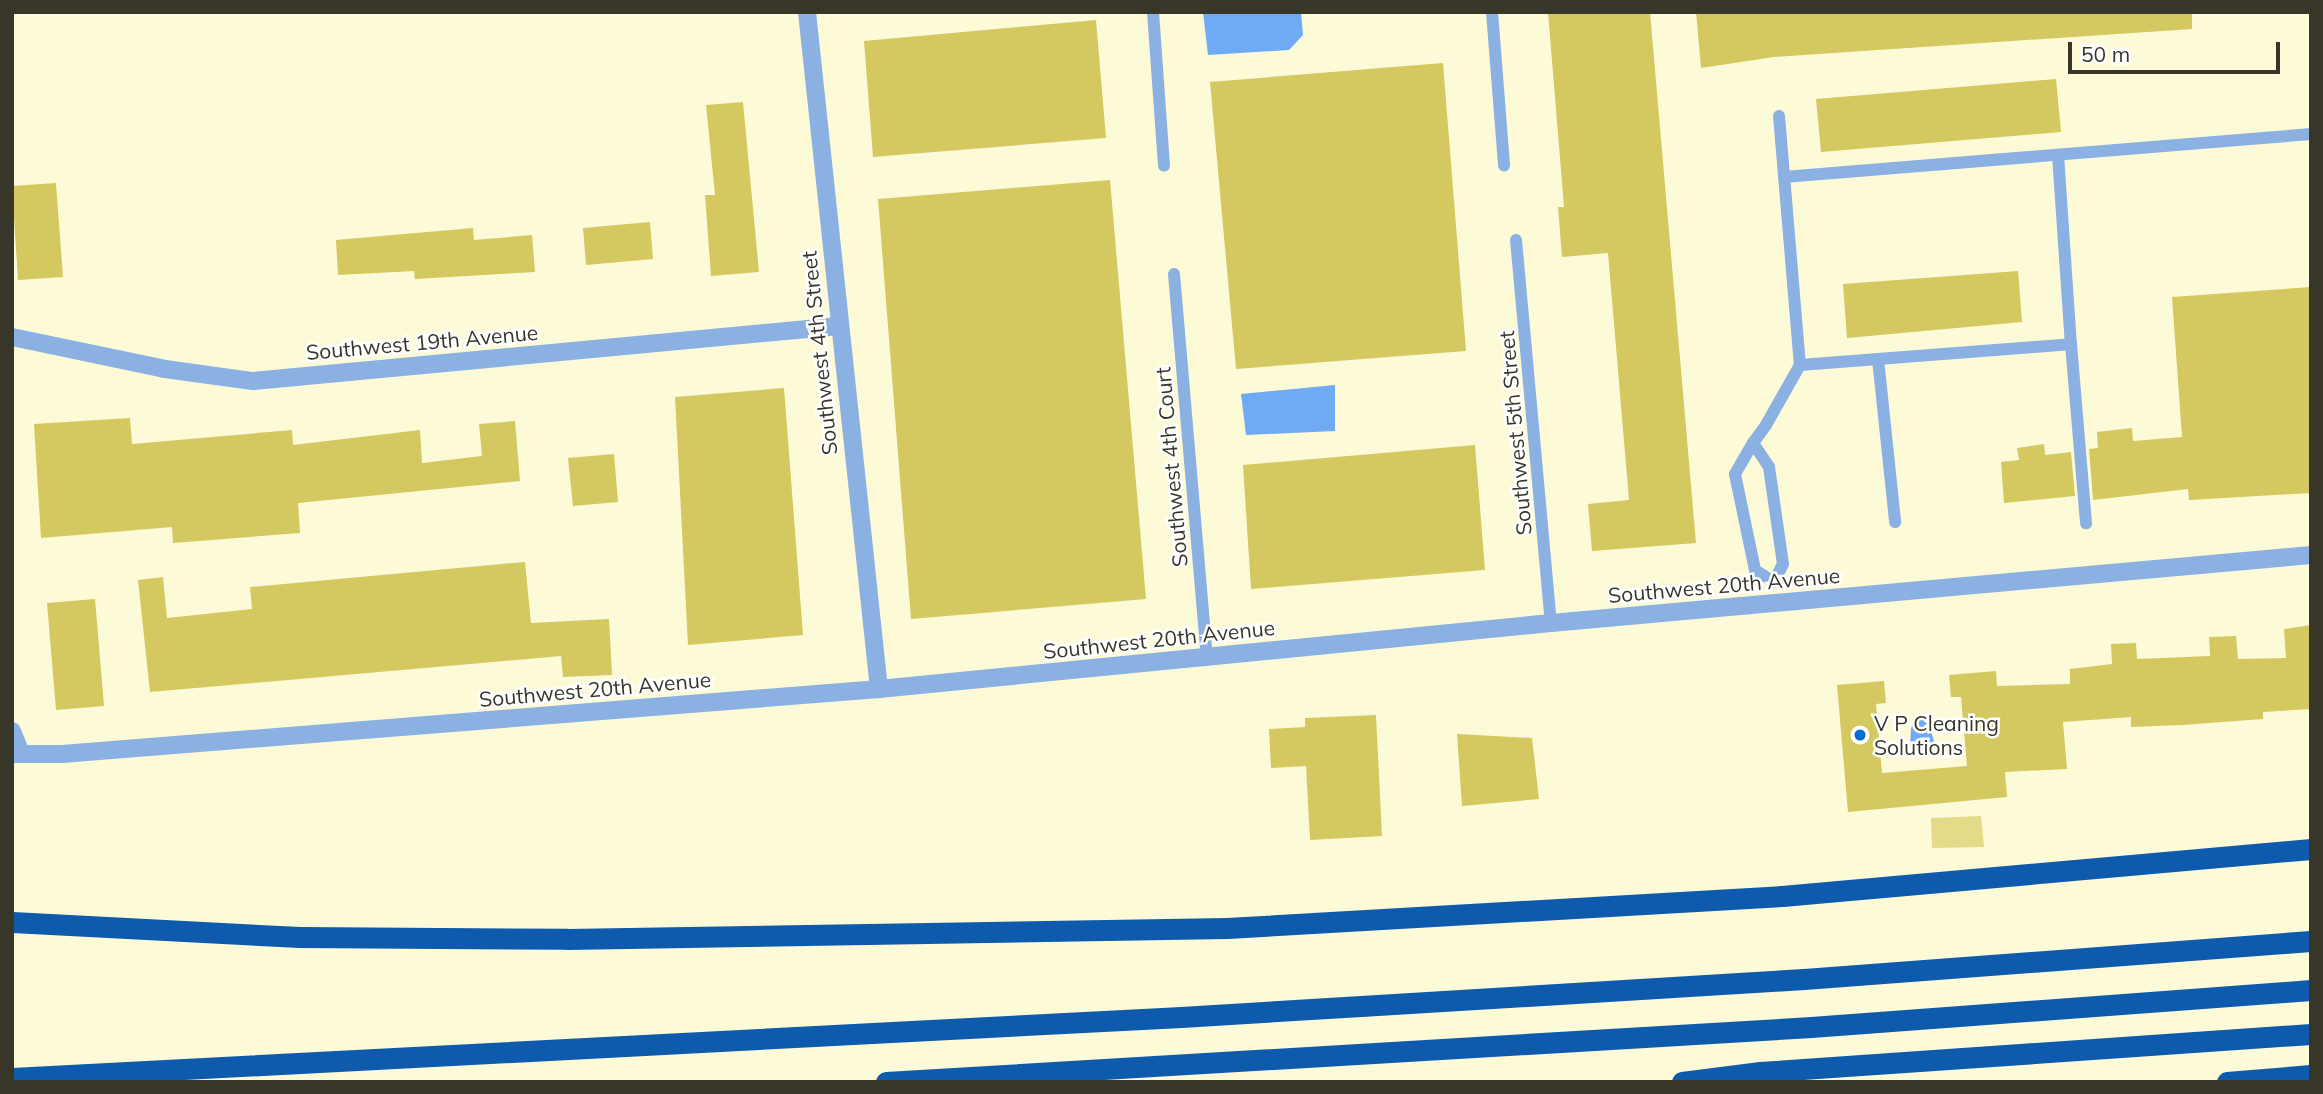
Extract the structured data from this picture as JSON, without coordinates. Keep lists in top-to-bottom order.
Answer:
{
  "streets": {
    "street": ["Southwest 19th Avenue", "Southwest 4th Street", "Southwest 20th Avenue"],
    "lane": ["Southwest 5th Street", "Southwest 4th Court"]
  },
  "crossings": [
    ["Southwest 19th Avenue", "Southwest 4th Street"],
    ["Southwest 4th Street", "Southwest 20th Avenue"],
    ["Southwest 5th Street", "Southwest 20th Avenue"],
    ["Southwest 4th Court", "Southwest 20th Avenue"]
  ],
  "places": ["V P Cleaning Solutions"],
  "scale_bar": "50 m"
}
